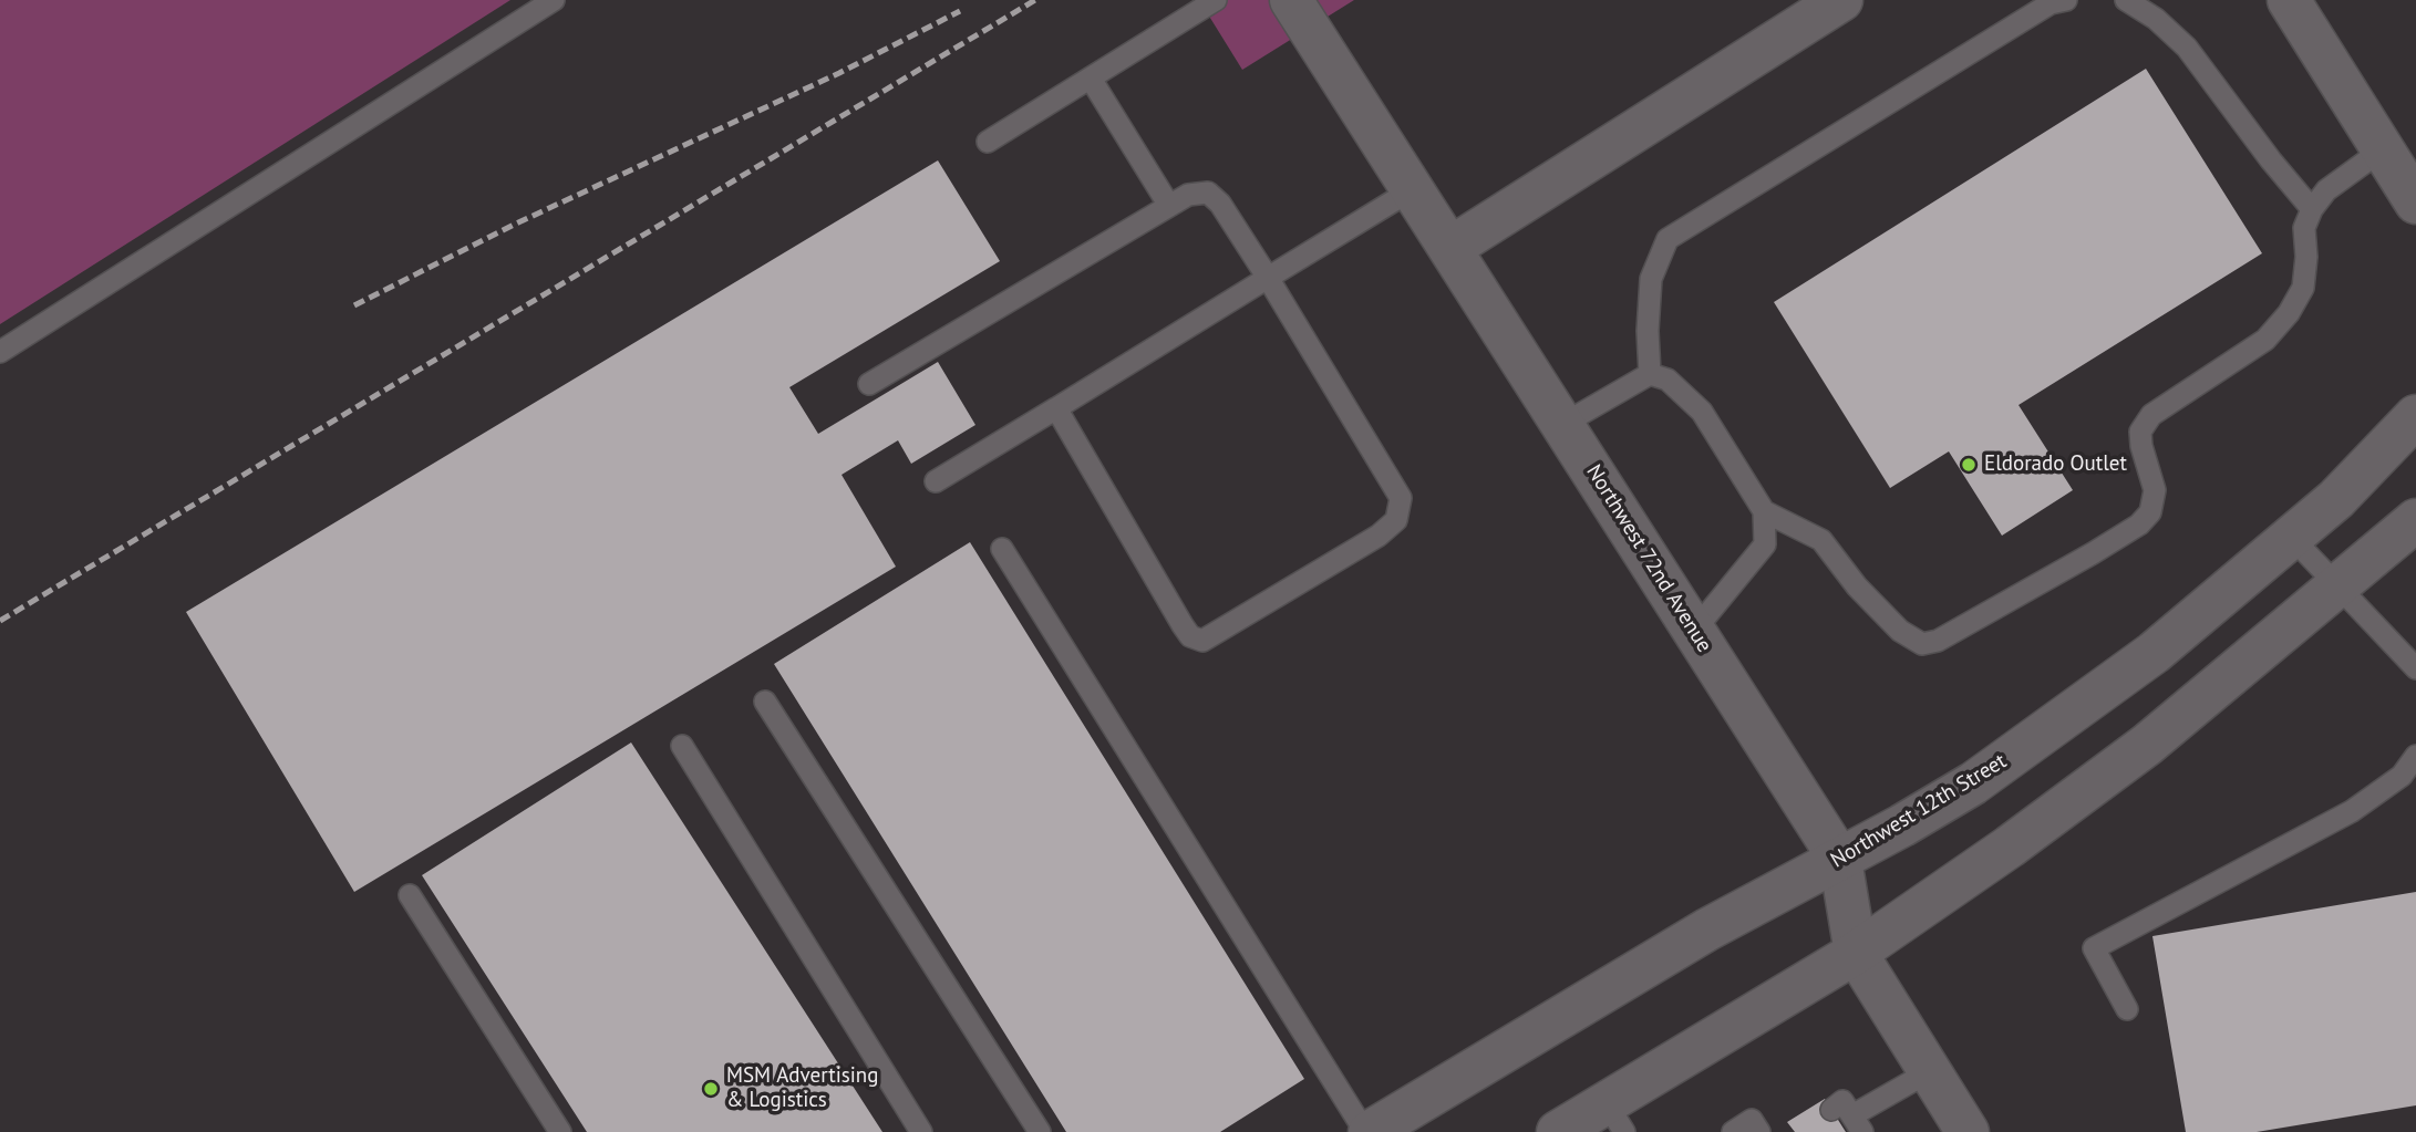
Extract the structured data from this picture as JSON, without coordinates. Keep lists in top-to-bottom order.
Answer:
{
  "streets": {
    "main road": ["Northwest 72nd Avenue", "Northwest 12th Street"]
  },
  "crossings": [
    ["Northwest 72nd Avenue", "Northwest 12th Street"]
  ],
  "places": ["Eldorado Outlet", "MSM Advertising & Logistics"]
}
